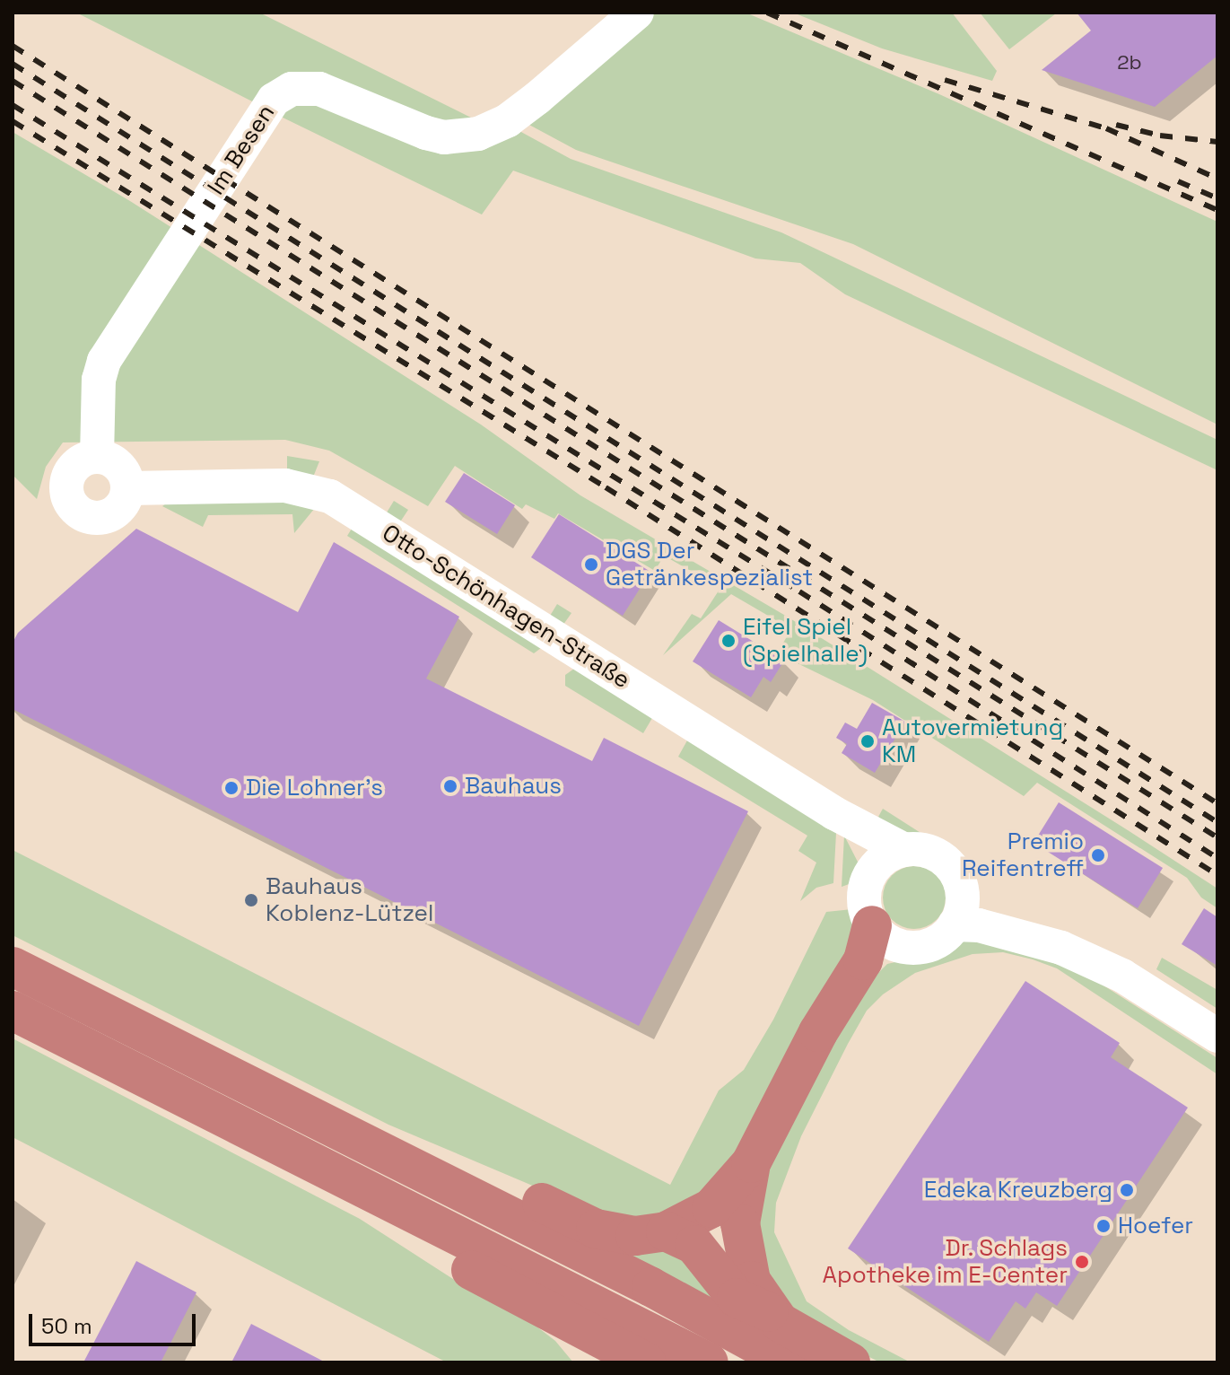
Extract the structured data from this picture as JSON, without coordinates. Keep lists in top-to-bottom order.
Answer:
{
  "streets": {
    "street": ["Im Besen", "Otto-Schönhagen-Straße"]
  },
  "crossings": [
    ["Im Besen", "Otto-Schönhagen-Straße"]
  ],
  "places": [
    "DGS Der Getränkespezialist",
    "Eifel Spiel (Spielhalle)",
    "Autovermietung KM",
    "Bauhaus",
    "Die Lohner's",
    "Premio Reifentreff",
    "Bauhaus Koblenz-Lützel",
    "Edeka Kreuzberg",
    "Hoefer",
    "Dr. Schlags Apotheke im E-Center"
  ],
  "house_numbers": ["2b"],
  "scale_bar": "50 m"
}
